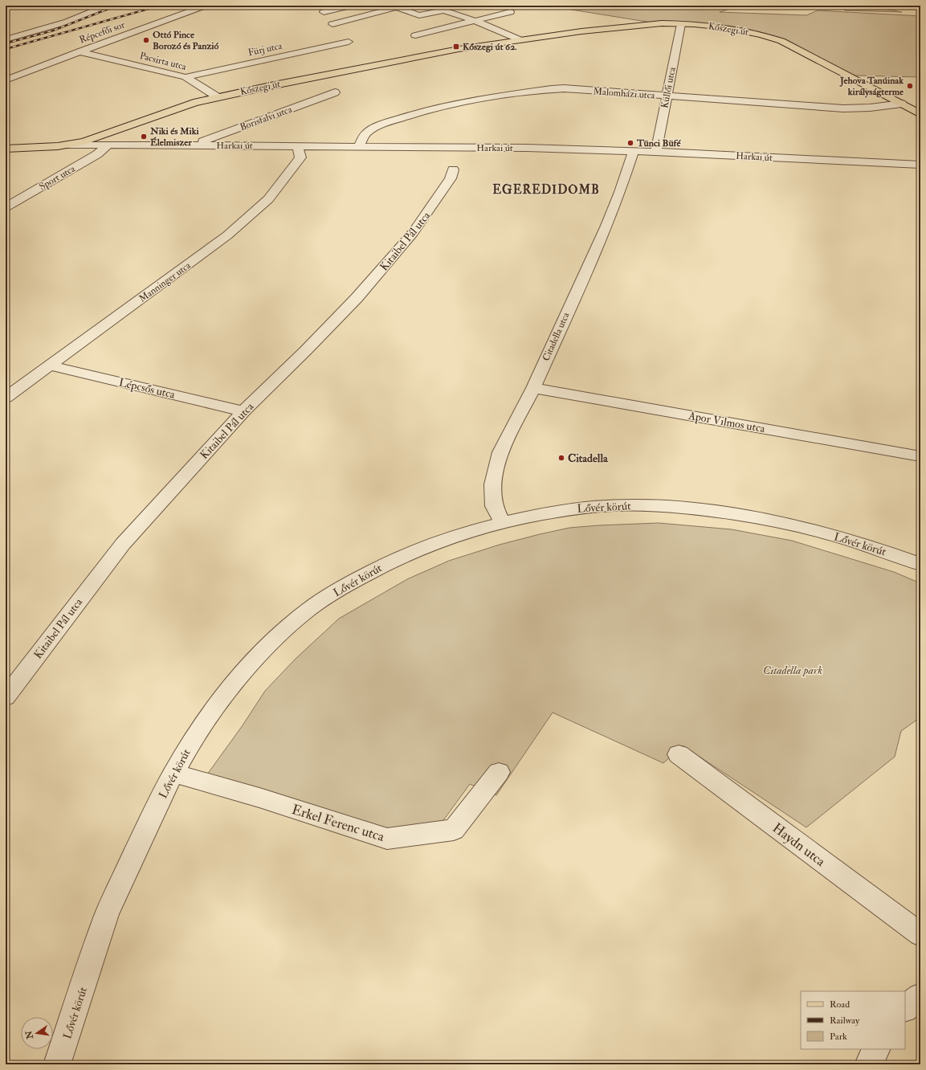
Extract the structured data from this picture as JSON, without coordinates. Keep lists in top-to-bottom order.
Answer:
{
  "streets": {
    "main road": ["Kőszegi út"],
    "street": [
      "Répcefői sor",
      "Fürj utca",
      "Pacsirta utca",
      "Küllői utca",
      "Malomházi utca",
      "Borisfalvi utca",
      "Harkai út",
      "Sport utca",
      "Kitaibel Pál utca",
      "Manninger utca",
      "Citadella utca",
      "Lépcsős utca",
      "Apor Vilmos utca",
      "Lővér körút",
      "Erkel Ferenc utca",
      "Haydn utca"
    ]
  },
  "crossings": [
    ["Kőszegi út", "Pacsirta utca"],
    ["Kőszegi út", "Küllői utca"],
    ["Kőszegi út", "Malomházi utca"],
    ["Kőszegi út", "Harkai út"],
    ["Répcefői sor", "Pacsirta utca"],
    ["Fürj utca", "Pacsirta utca"],
    ["Küllői utca", "Malomházi utca"],
    ["Küllői utca", "Harkai út"],
    ["Malomházi utca", "Harkai út"],
    ["Borisfalvi utca", "Harkai út"],
    ["Harkai út", "Sport utca"],
    ["Harkai út", "Manninger utca"],
    ["Harkai út", "Citadella utca"],
    ["Kitaibel Pál utca", "Lépcsős utca"],
    ["Manninger utca", "Lépcsős utca"],
    ["Citadella utca", "Apor Vilmos utca"],
    ["Citadella utca", "Lővér körút"],
    ["Lővér körút", "Erkel Ferenc utca"]
  ],
  "districts": ["EGEREDIDOMB"],
  "parks": ["Citadella park"],
  "places": {
    "other": [
      "Ottó Pince Borozó és Panzió",
      "Jehova Tanúinak királyságterme",
      "Niki és Miki Élelmiszer",
      "Tünci Büfé",
      "Citadella"
    ],
    "transit": ["Kőszegi út 62."]
  },
  "legend": ["Road", "Railway", "Park"],
  "north": "left"
}
